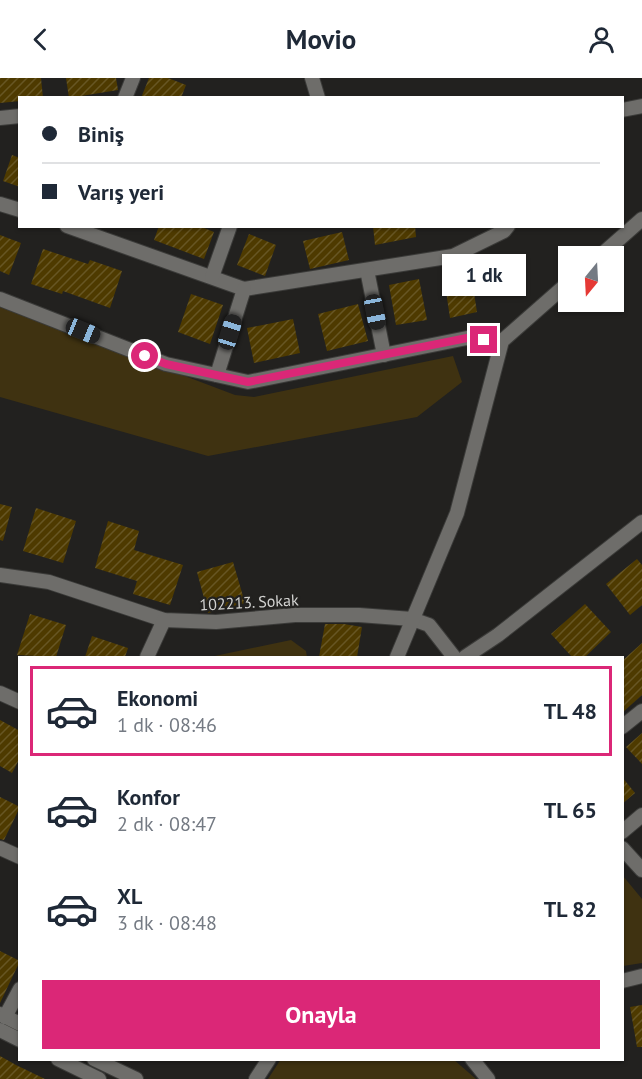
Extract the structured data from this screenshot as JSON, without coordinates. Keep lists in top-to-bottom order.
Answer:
{
  "streets": {
    "street": ["102213. Sokak"]
  },
  "north": "bottom",
  "page": {
    "header": "Movio",
    "banner": ["Biniş", "Varış yeri"],
    "bubble": "1 dk",
    "list": [
      {
        "name": "Ekonomi",
        "note": "1 dk · 08:46",
        "value": "TL 48"
      },
      {
        "name": "Konfor",
        "note": "2 dk · 08:47",
        "value": "TL 65"
      },
      {
        "name": "XL",
        "note": "3 dk · 08:48",
        "value": "TL 82"
      }
    ],
    "buttons": "Onayla"
  }
}
